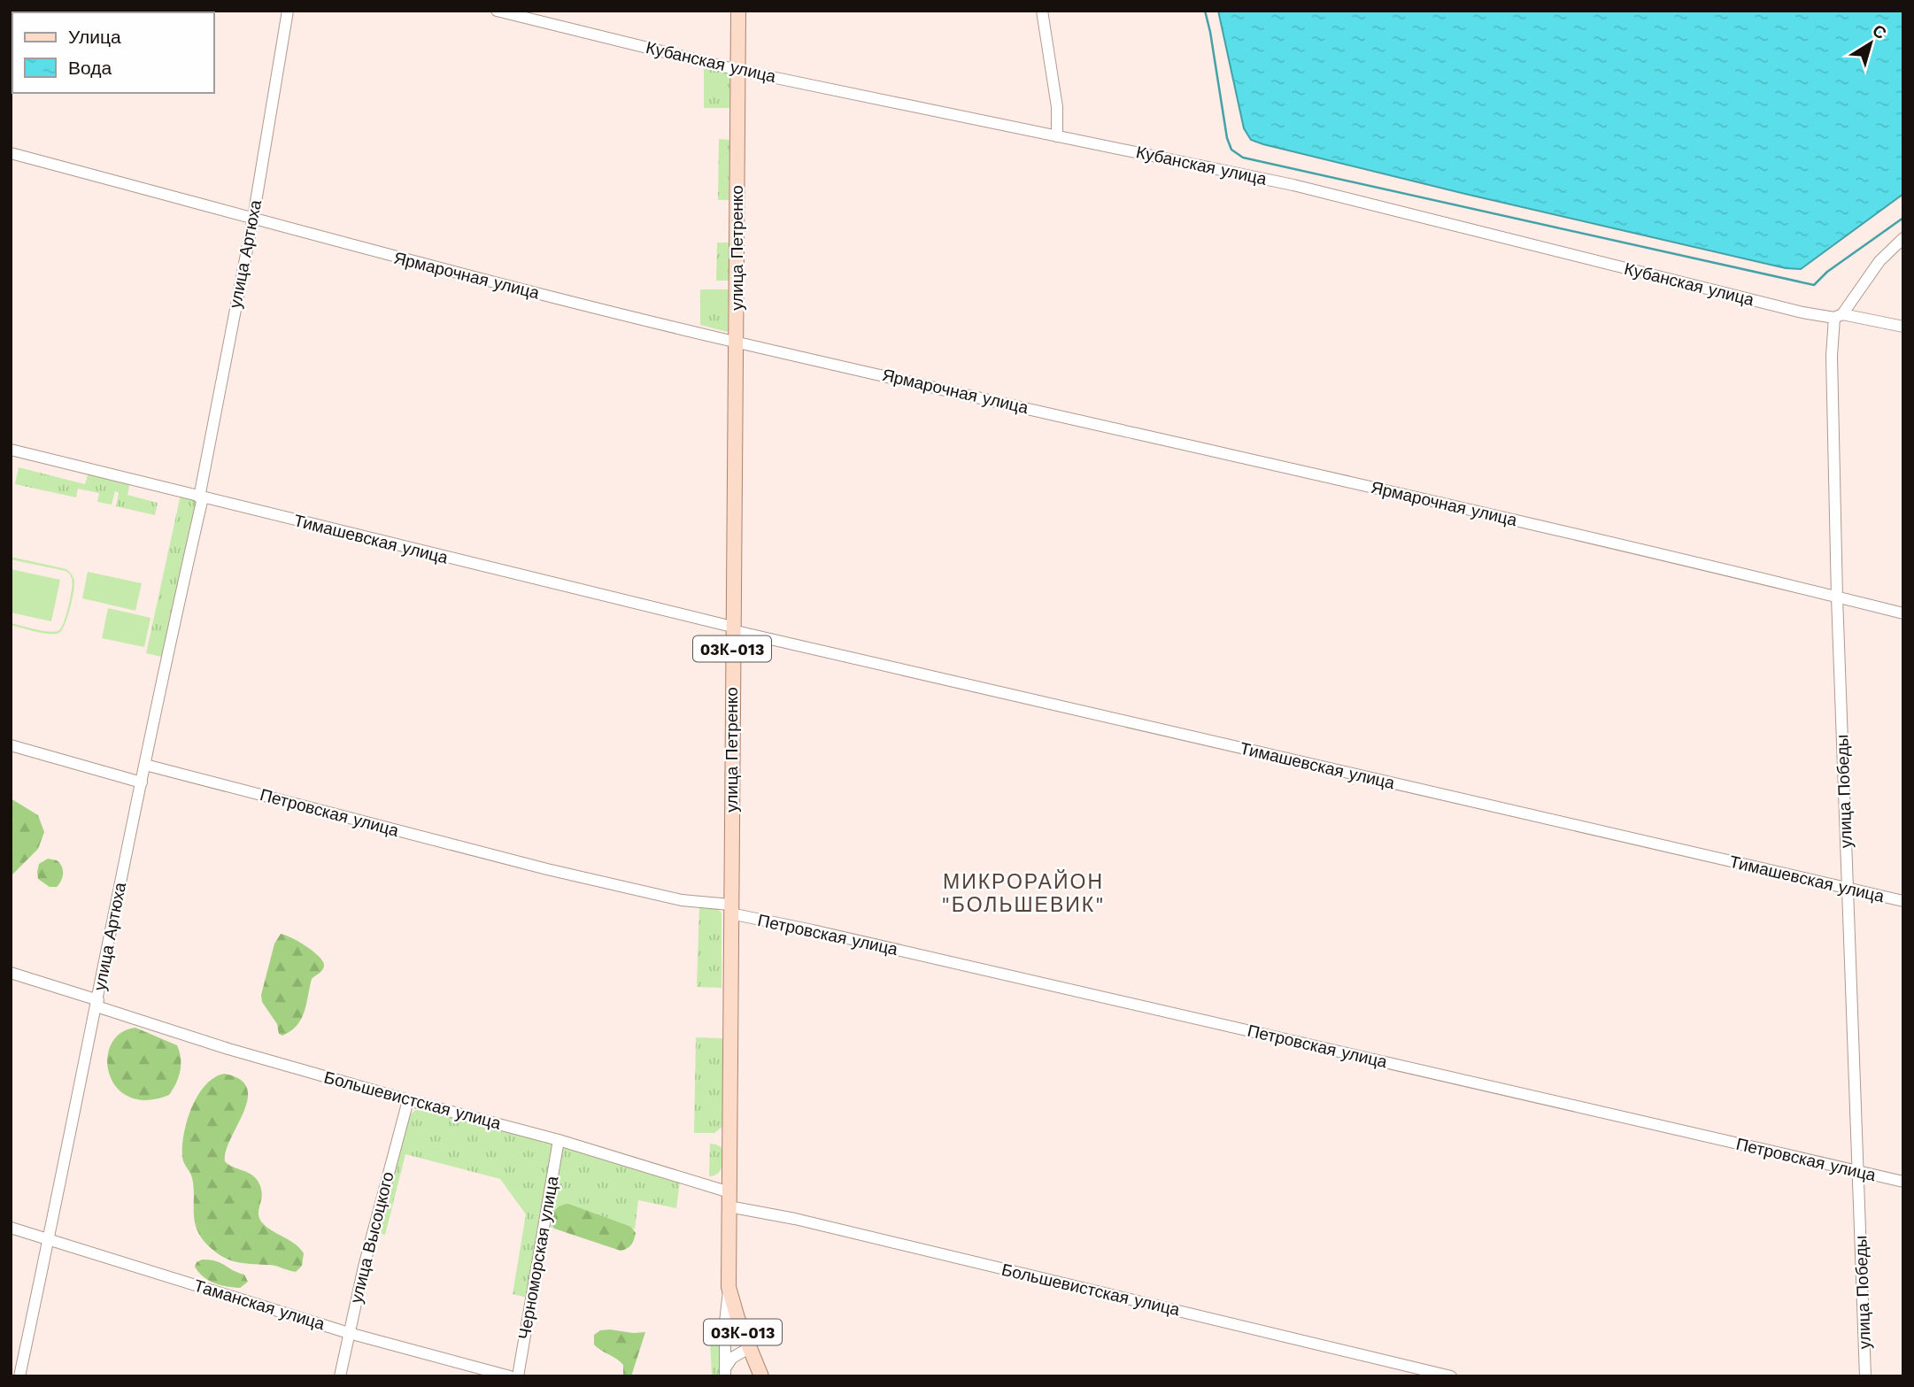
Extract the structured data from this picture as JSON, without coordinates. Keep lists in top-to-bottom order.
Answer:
{
  "streets": {
    "main road": ["улица Петренко", "03К-013"],
    "street": [
      "Кубанская улица",
      "улица Артюха",
      "Ярмарочная улица",
      "Тимашевская улица",
      "улица Победы",
      "Петровская улица",
      "Большевистская улица",
      "улица Высоцкого",
      "Черноморская улица",
      "Таманская улица"
    ]
  },
  "crossings": [
    ["Кубанская улица", "улица Петренко"],
    ["Кубанская улица", "улица Победы"],
    ["улица Петренко", "Ярмарочная улица"],
    ["улица Петренко", "Тимашевская улица"],
    ["улица Петренко", "03К-013"],
    ["улица Петренко", "Петровская улица"],
    ["улица Петренко", "Большевистская улица"],
    ["улица Артюха", "Ярмарочная улица"],
    ["улица Артюха", "Тимашевская улица"],
    ["улица Артюха", "Петровская улица"],
    ["улица Артюха", "Большевистская улица"],
    ["улица Артюха", "Таманская улица"],
    ["Ярмарочная улица", "улица Победы"],
    ["Тимашевская улица", "улица Победы"],
    ["улица Победы", "Петровская улица"],
    ["Большевистская улица", "улица Высоцкого"],
    ["Большевистская улица", "Черноморская улица"],
    ["улица Высоцкого", "Таманская улица"]
  ],
  "districts": ["МИКРОРАЙОН \"БОЛЬШЕВИК\""],
  "legend": ["Улица", "Вода"],
  "north": "top right"
}
